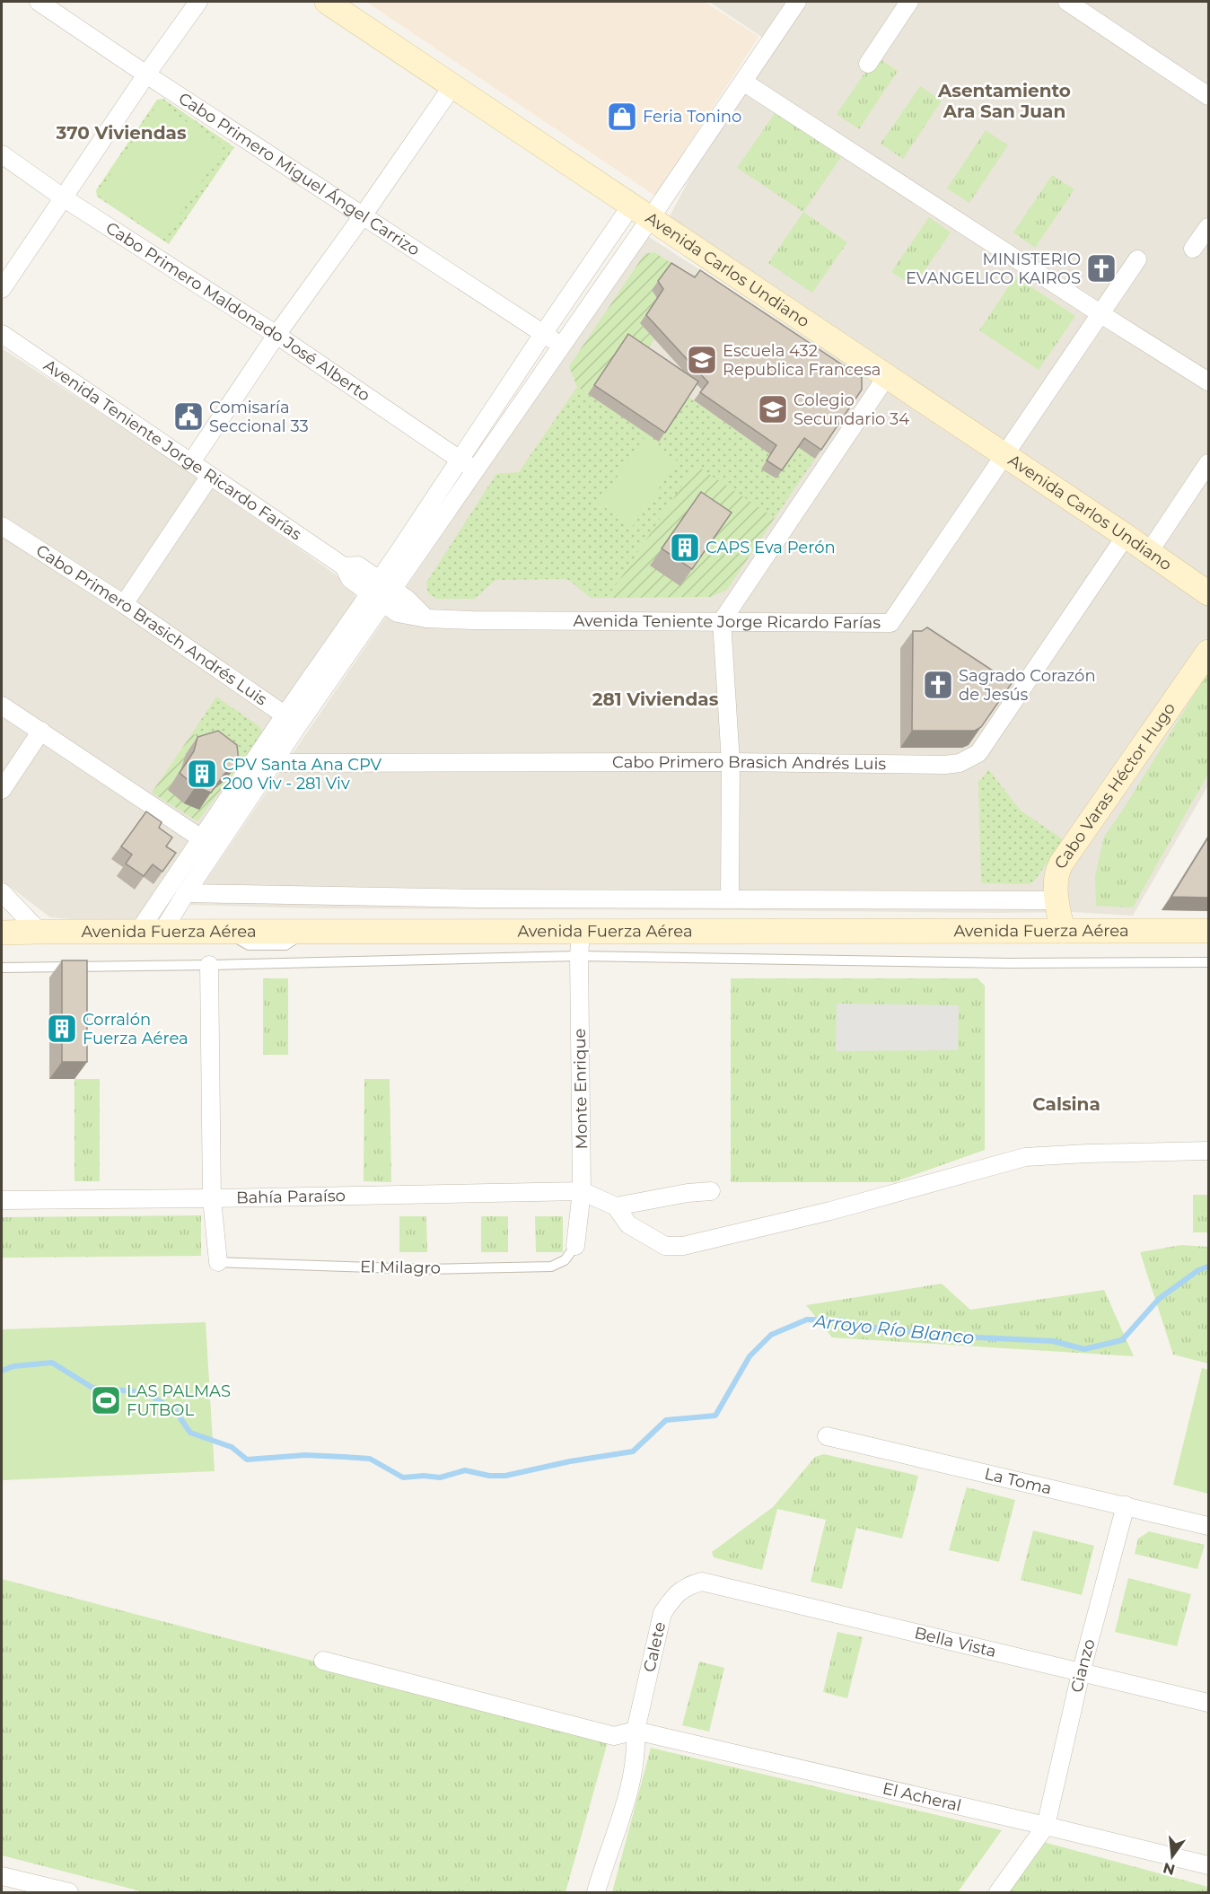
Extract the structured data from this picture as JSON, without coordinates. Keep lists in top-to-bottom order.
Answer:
{
  "streets": {
    "street": [
      "Cabo Primero Miguel Ángel Carrizo",
      "Avenida Carlos Undiano",
      "Cabo Primero Maldonado José Alberto",
      "Avenida Teniente Jorge Ricardo Farías",
      "Cabo Primero Brasich Andrés Luis",
      "Cabo Varas Héctor Hugo",
      "Avenida Fuerza Aérea",
      "Monte Enrique",
      "Bahía Paraíso",
      "La Toma",
      "Bella Vista",
      "Calete",
      "Cianzo",
      "El Acheral"
    ],
    "lane": ["El Milagro"]
  },
  "crossings": [
    ["Avenida Carlos Undiano", "Avenida Teniente Jorge Ricardo Farías"],
    ["Avenida Carlos Undiano", "Cabo Primero Brasich Andrés Luis"],
    ["Cabo Varas Héctor Hugo", "Avenida Fuerza Aérea"],
    ["Avenida Fuerza Aérea", "Monte Enrique"],
    ["Monte Enrique", "Bahía Paraíso"],
    ["Monte Enrique", "El Milagro"],
    ["La Toma", "Cianzo"],
    ["Bella Vista", "Calete"],
    ["Bella Vista", "Cianzo"],
    ["Calete", "El Acheral"],
    ["Cianzo", "El Acheral"]
  ],
  "districts": [
    "Asentamiento Ara San Juan",
    "370 Viviendas",
    "281 Viviendas",
    "Calsina"
  ],
  "water": ["Arroyo Río Blanco"],
  "places": {
    "shop": ["Feria Tonino"],
    "church": ["MINISTERIO EVANGELICO KAIROS", "Sagrado Corazón de Jesús"],
    "school or university": ["Escuela 432 Republica Francesa", "Colegio Secundario 34"],
    "public building": ["Comisaría Seccional 33"],
    "building": ["CAPS Eva Perón", "CPV Santa Ana CPV 200 Viv - 281 Viv", "Corralón Fuerza Aérea"],
    "sports": ["LAS PALMAS FUTBOL"]
  },
  "north": "bottom"
}
